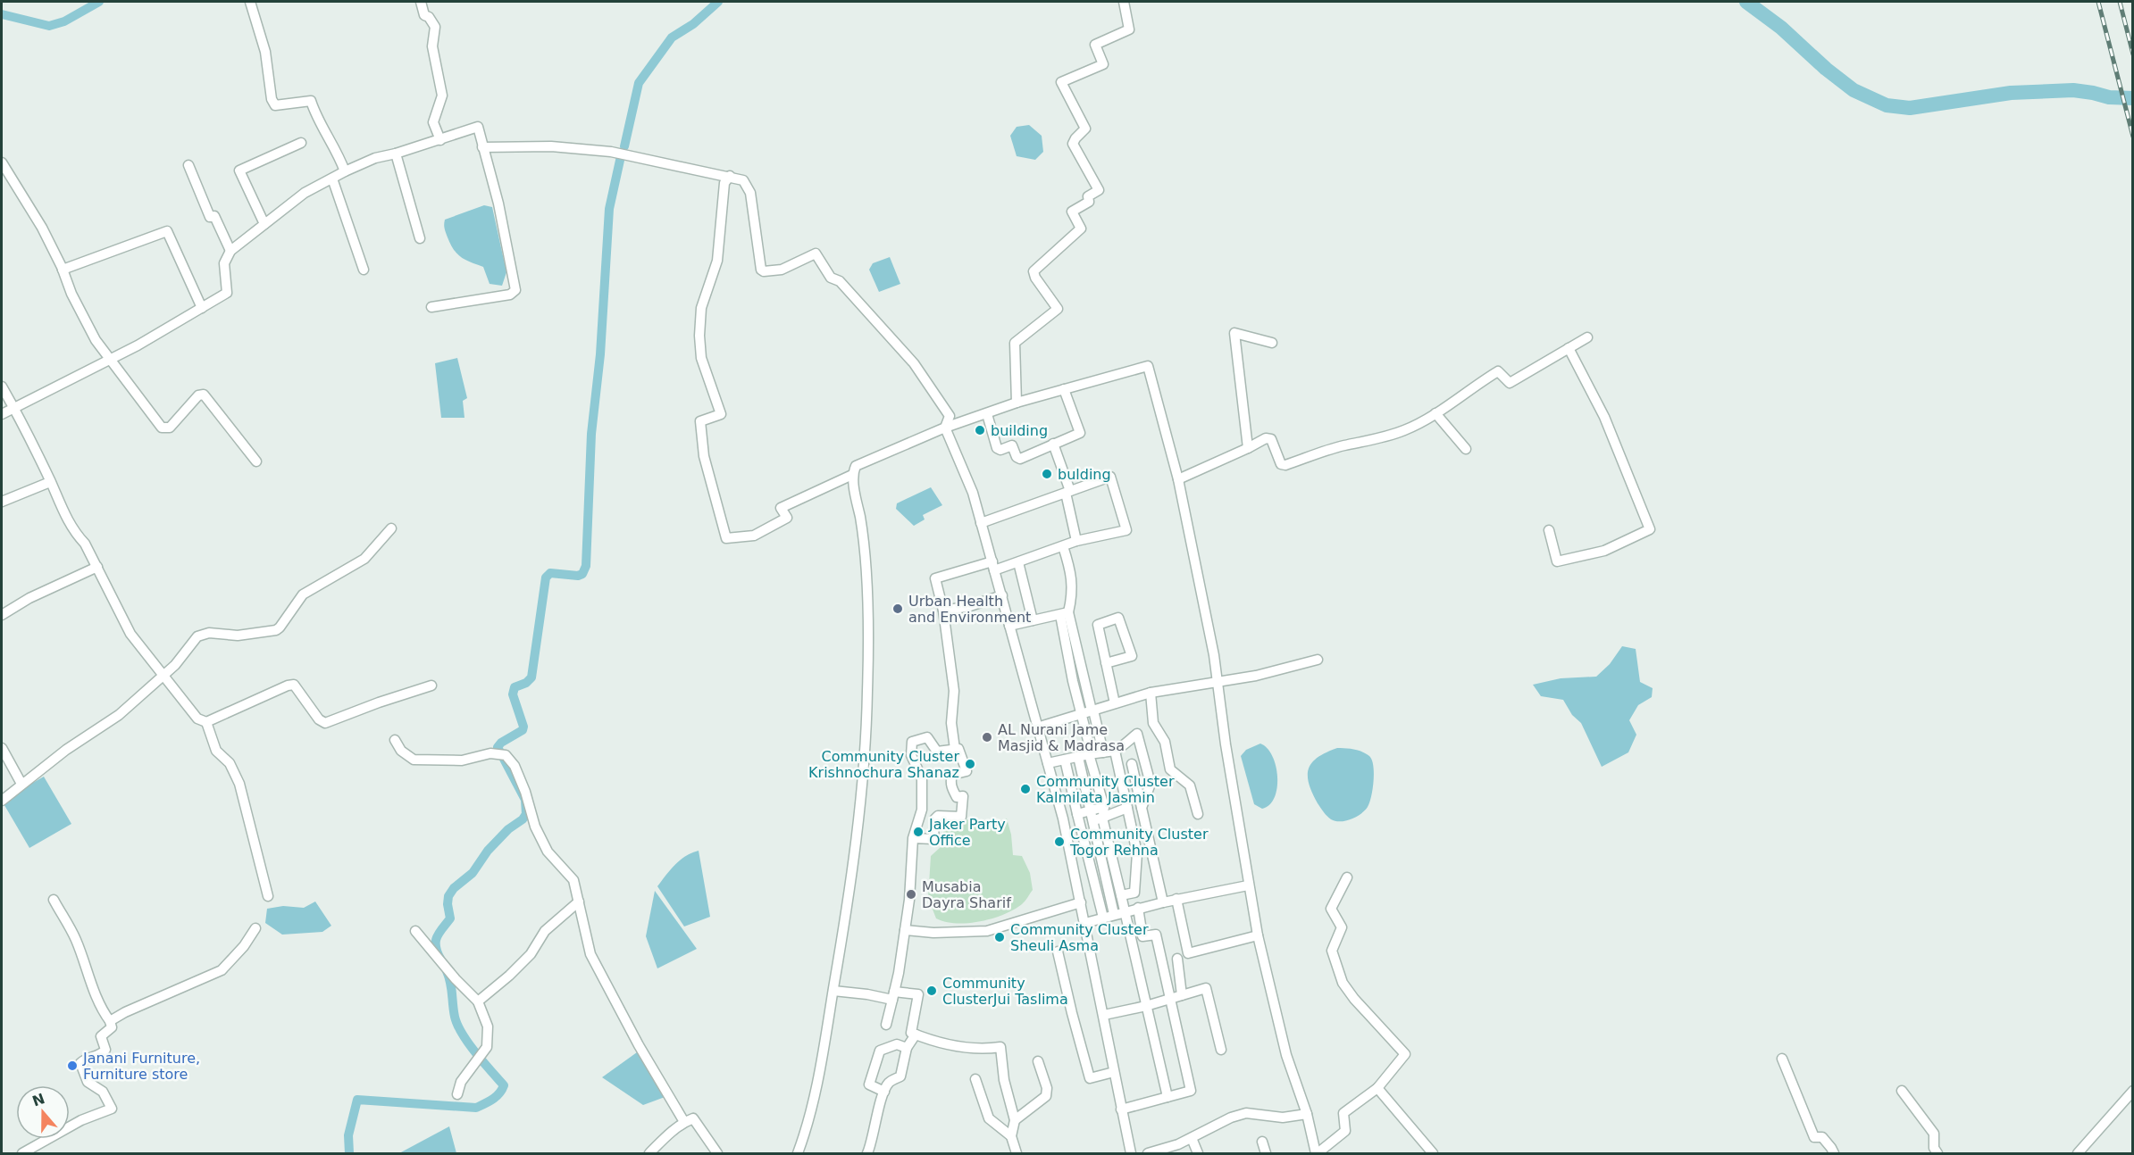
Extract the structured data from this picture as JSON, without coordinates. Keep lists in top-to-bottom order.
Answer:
{
  "places": [
    "building",
    "bulding",
    "Urban Health and Environment",
    "AL Nurani Jame Masjid & Madrasa",
    "Community Cluster Krishnochura Shanaz",
    "Community Cluster Kalmilata Jasmin",
    "Jaker Party Office",
    "Community Cluster Togor Rehna",
    "Musabia Dayra Sharif",
    "Community Cluster Sheuli Asma",
    "Community ClusterJui Taslima",
    "Janani Furniture, Furniture store"
  ],
  "north": "top"
}
